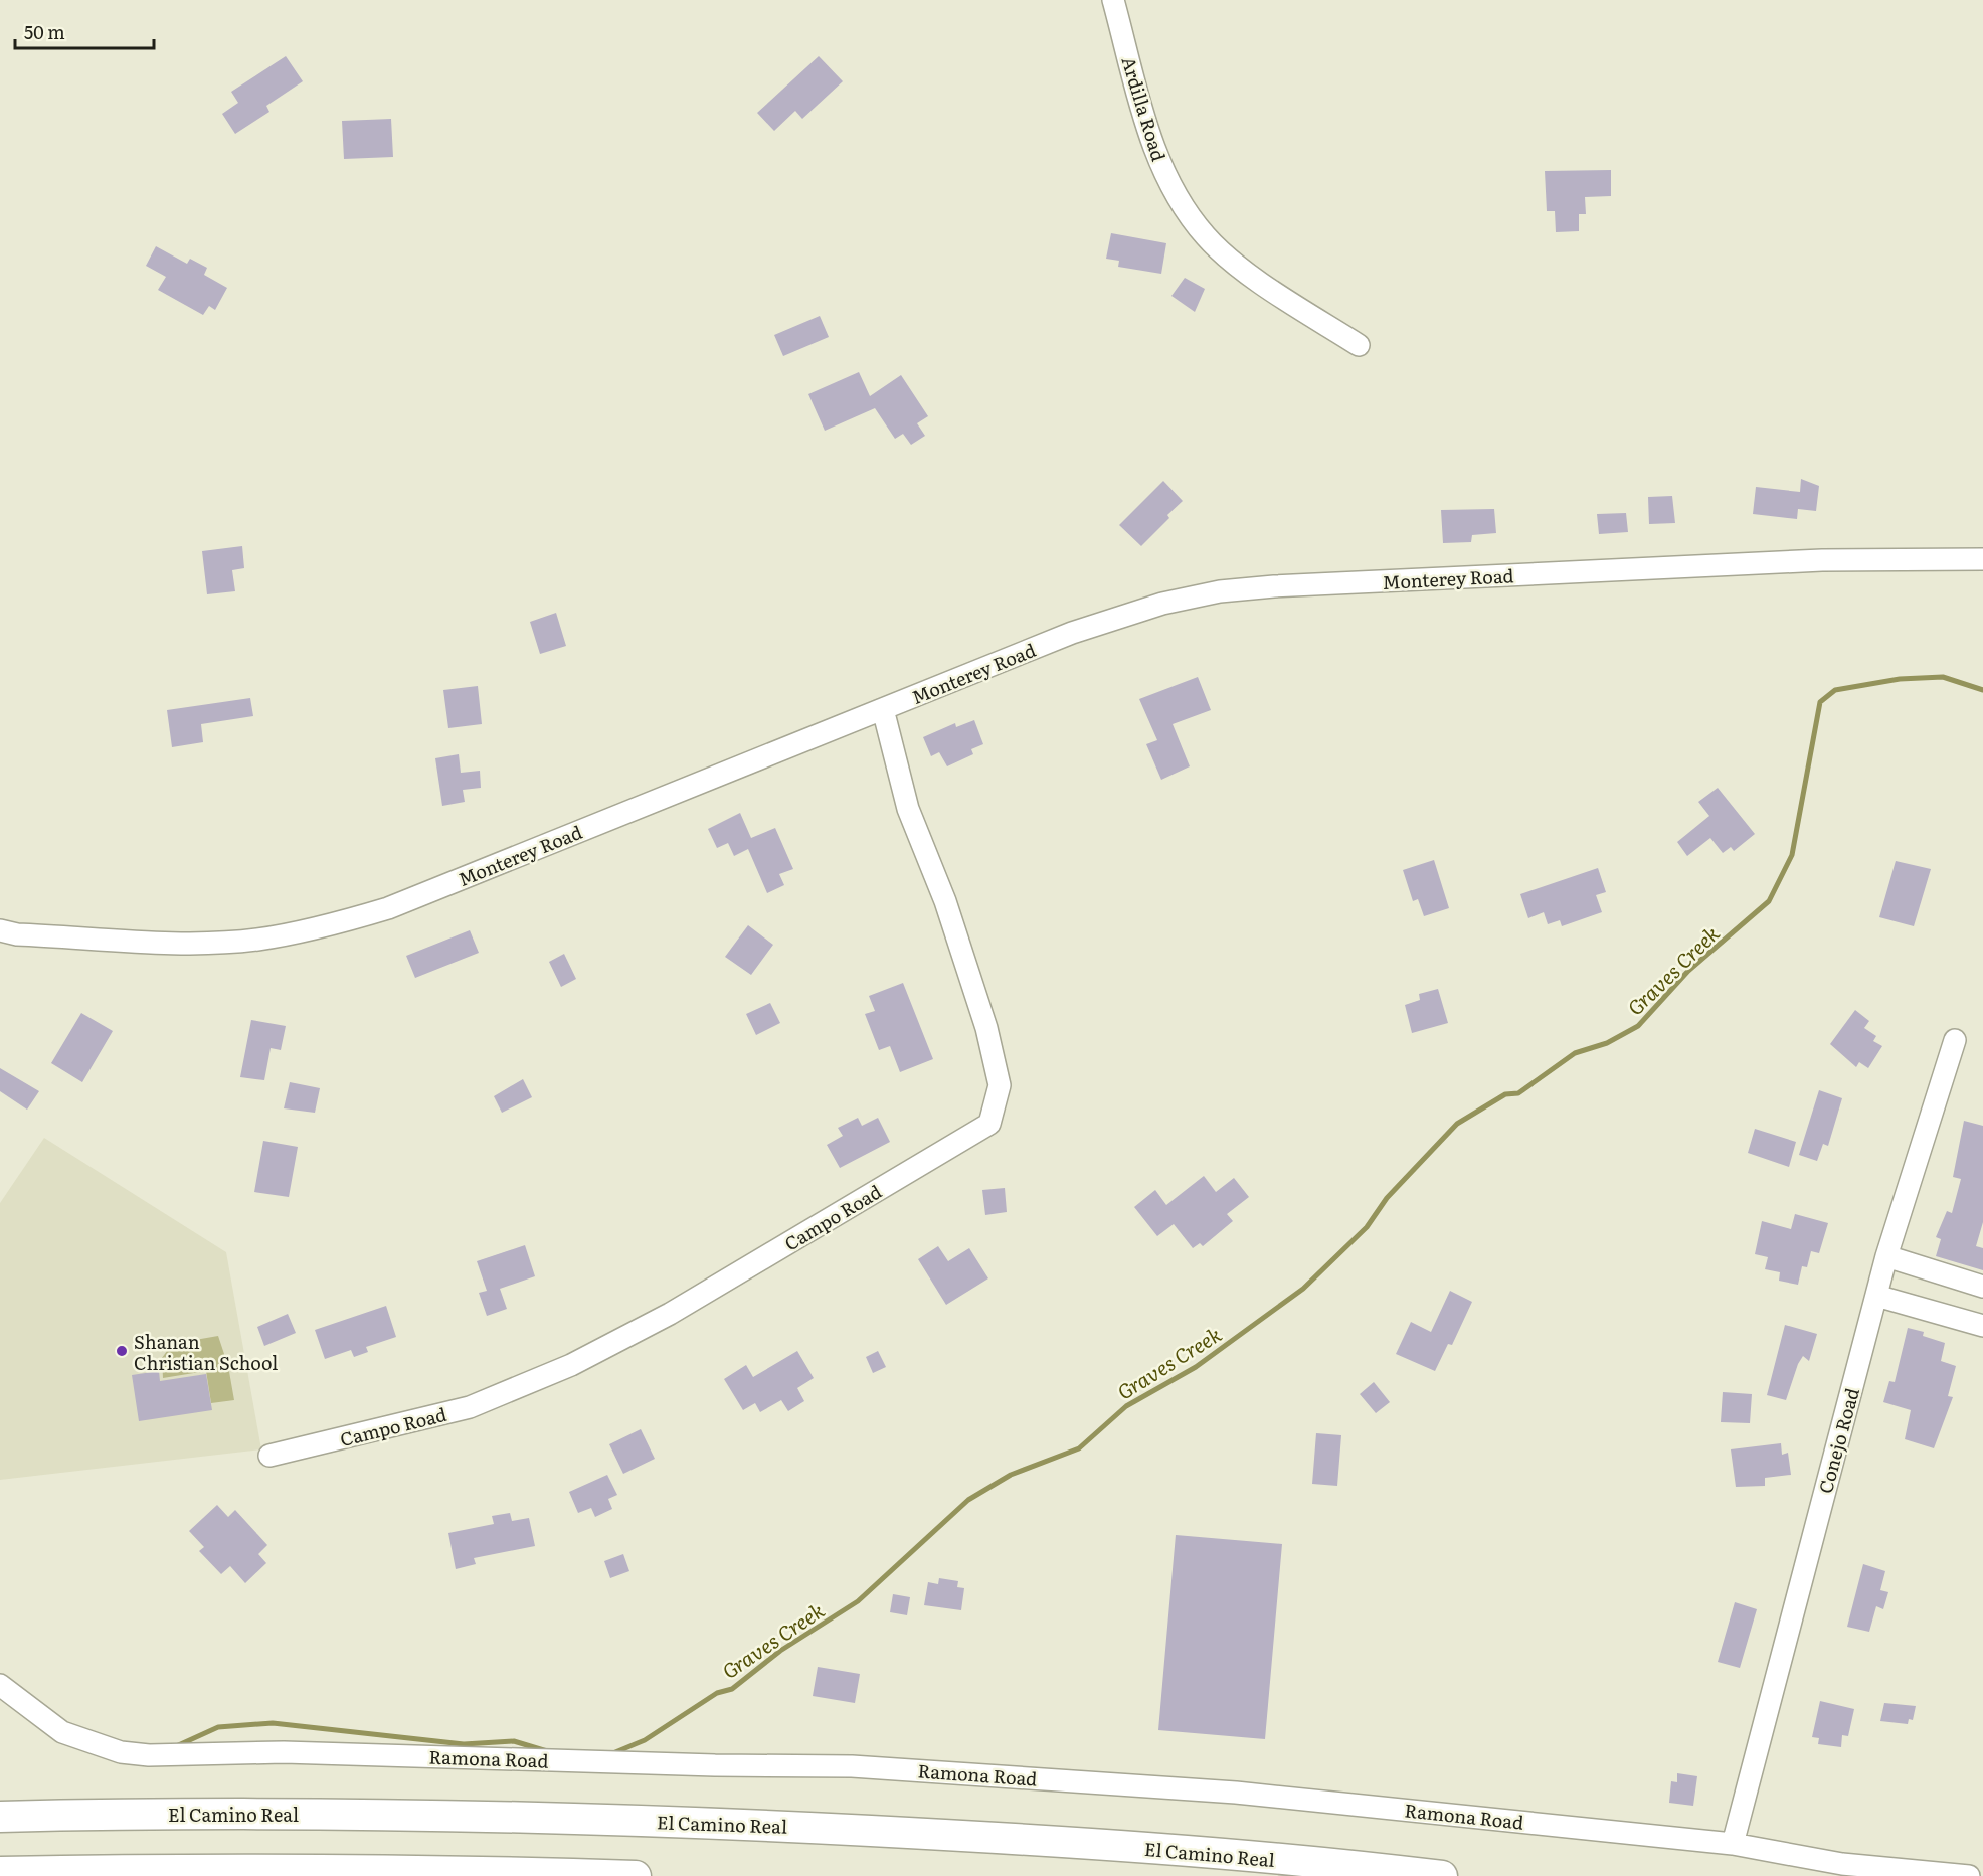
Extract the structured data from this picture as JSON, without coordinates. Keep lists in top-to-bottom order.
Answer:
{
  "streets": {
    "highway": ["El Camino Real"],
    "street": [
      "Ardilla Road",
      "Monterey Road",
      "Campo Road",
      "Conejo Road",
      "Ramona Road"
    ]
  },
  "crossings": [
    ["Monterey Road", "Campo Road"],
    ["Conejo Road", "Ramona Road"]
  ],
  "water": ["Graves Creek"],
  "places": ["Shanan Christian School"],
  "scale_bar": "50 m"
}
